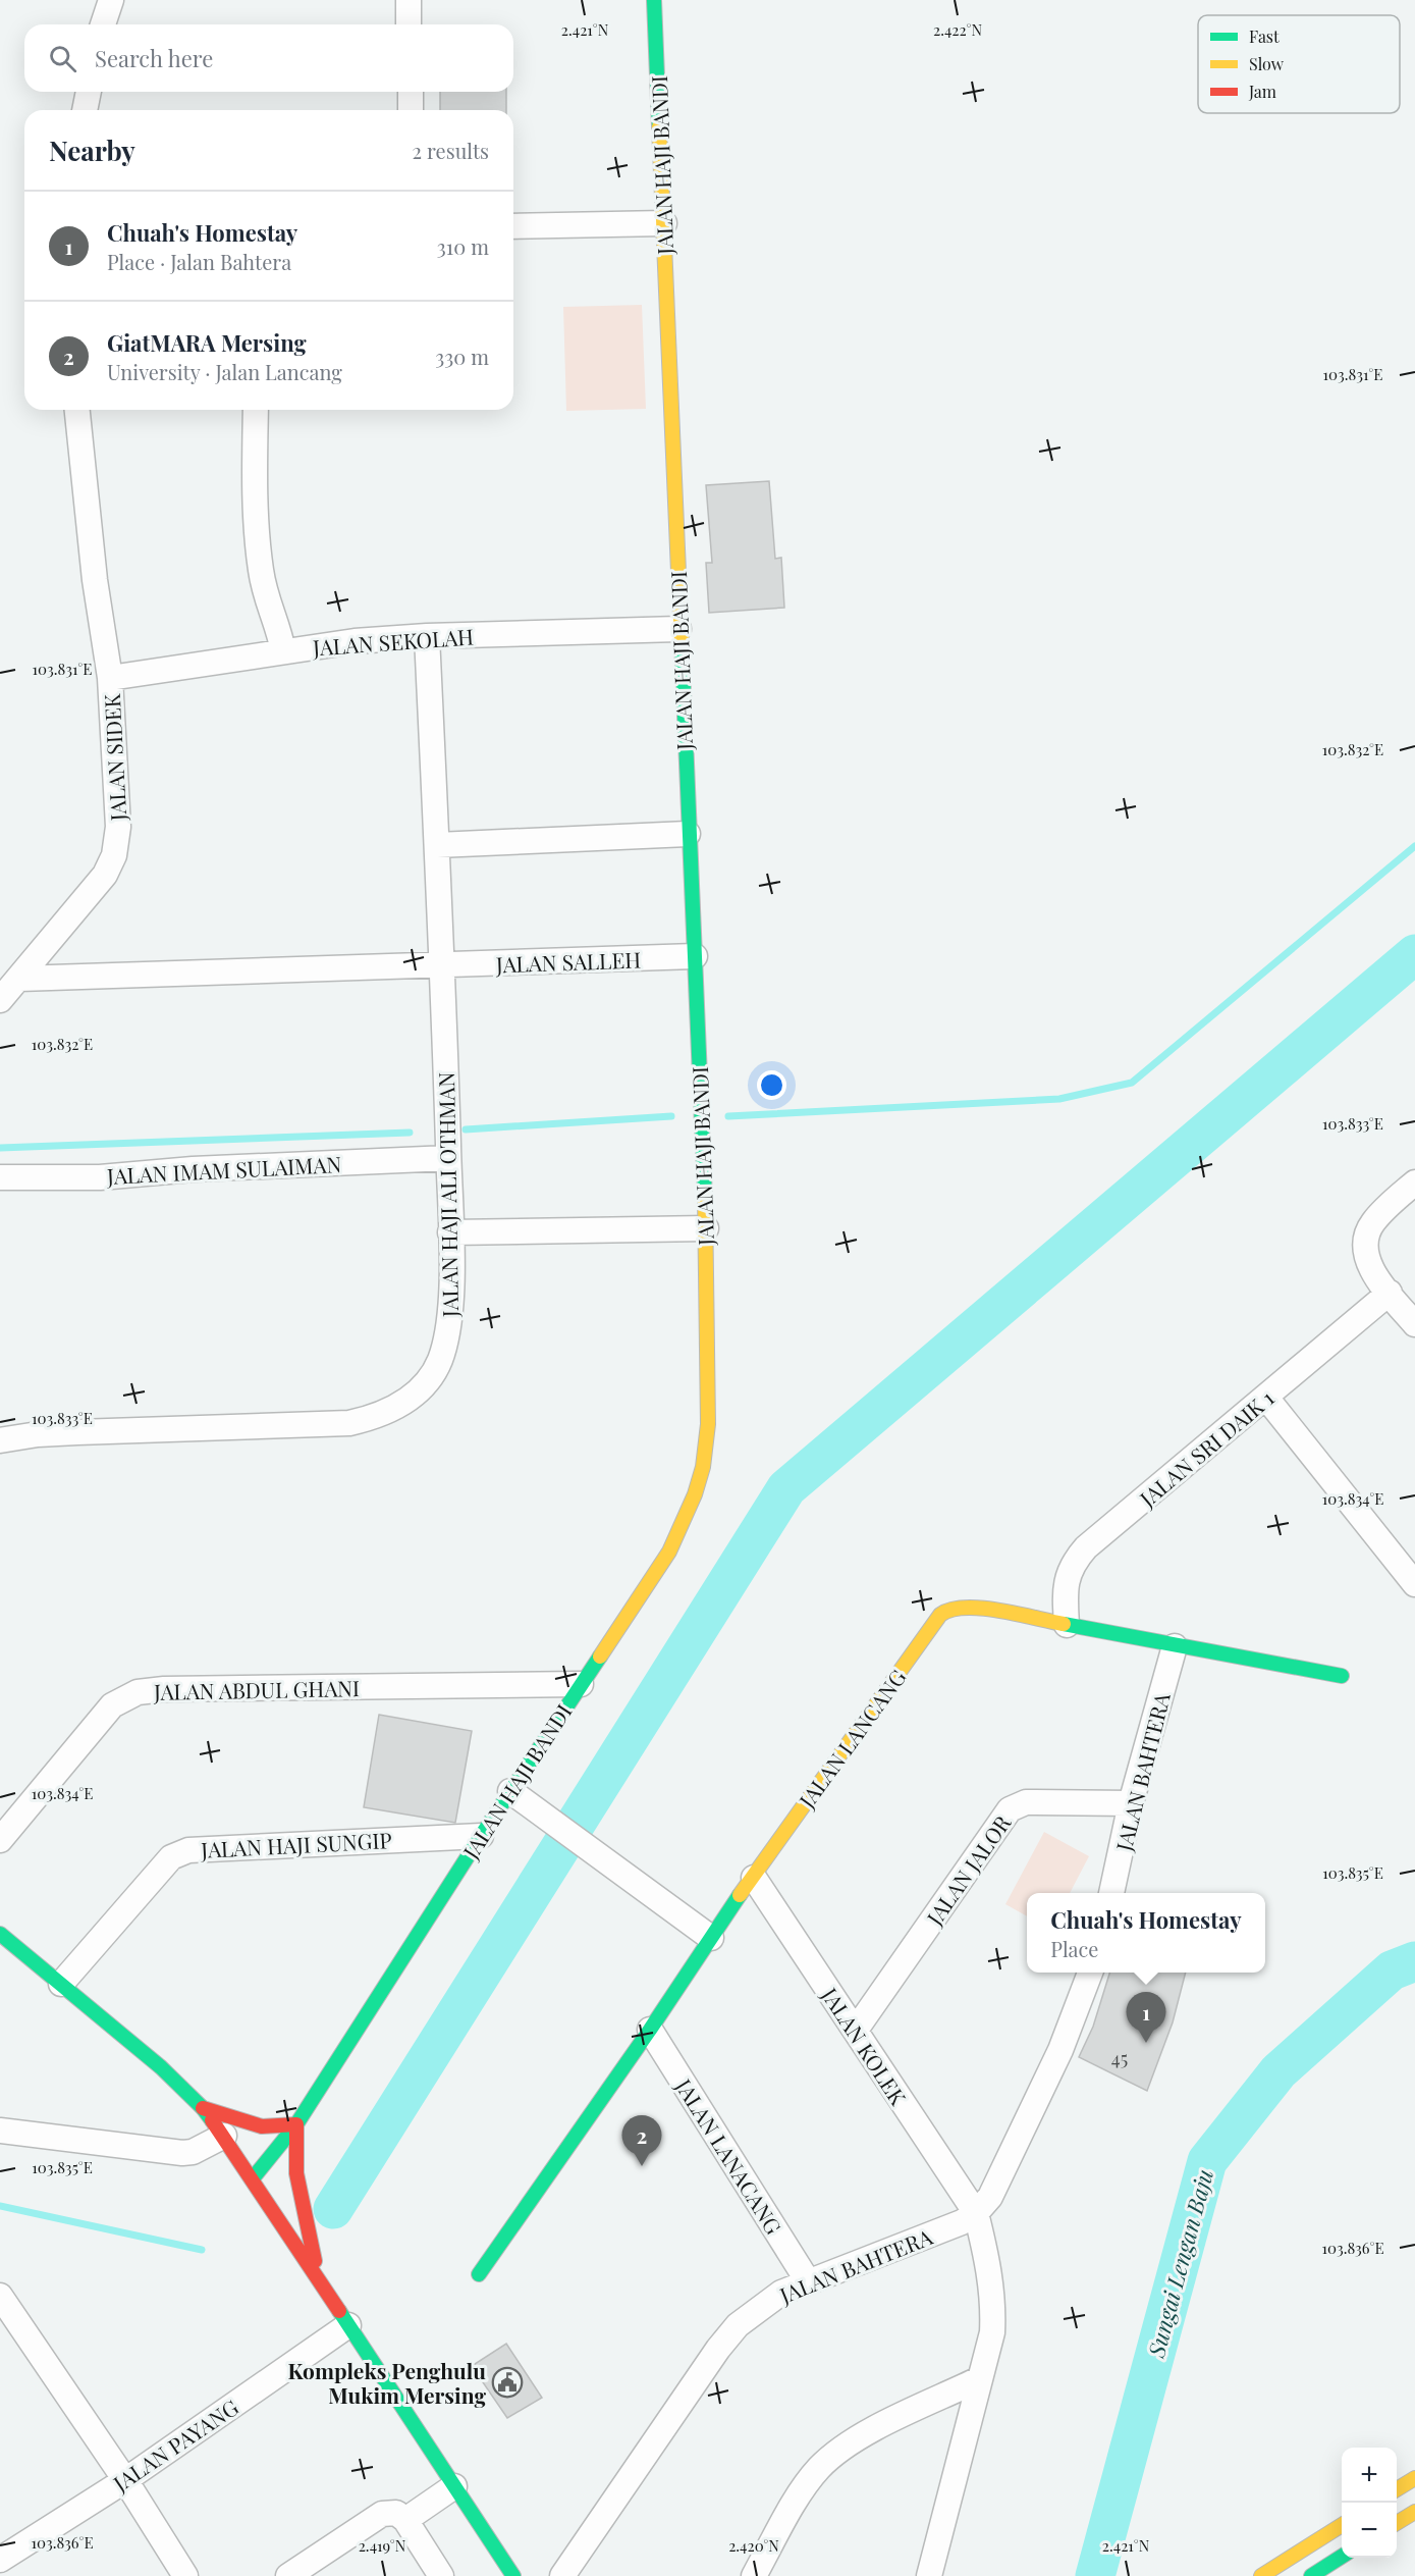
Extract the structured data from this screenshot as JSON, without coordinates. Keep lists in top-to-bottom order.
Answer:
{
  "streets": {
    "main road": ["JALAN HAJI BANDI", "JALAN LANCANG"],
    "street": [
      "JALAN SEKOLAH",
      "JALAN SIDEK",
      "JALAN SALLEH",
      "JALAN IMAM SULAIMAN",
      "JALAN HAJI ALI OTHMAN",
      "JALAN SRI DAIK 1",
      "JALAN ABDUL GHANI",
      "JALAN BAHTERA",
      "JALAN HAJI SUNGIP",
      "JALAN JALOR",
      "JALAN KOLEK",
      "JALAN LANACANG",
      "JALAN PAYANG"
    ]
  },
  "crossings": [
    ["JALAN HAJI BANDI", "JALAN SEKOLAH"],
    ["JALAN HAJI BANDI", "JALAN SALLEH"],
    ["JALAN HAJI BANDI", "JALAN ABDUL GHANI"],
    ["JALAN HAJI BANDI", "JALAN HAJI SUNGIP"],
    ["JALAN SEKOLAH", "JALAN SIDEK"],
    ["JALAN SEKOLAH", "JALAN HAJI ALI OTHMAN"],
    ["JALAN SIDEK", "JALAN SALLEH"],
    ["JALAN SALLEH", "JALAN HAJI ALI OTHMAN"],
    ["JALAN IMAM SULAIMAN", "JALAN HAJI ALI OTHMAN"],
    ["JALAN SRI DAIK 1", "JALAN LANCANG"],
    ["JALAN LANCANG", "JALAN BAHTERA"],
    ["JALAN LANCANG", "JALAN KOLEK"],
    ["JALAN LANCANG", "JALAN LANACANG"],
    ["JALAN BAHTERA", "JALAN JALOR"],
    ["JALAN BAHTERA", "JALAN KOLEK"],
    ["JALAN BAHTERA", "JALAN LANACANG"],
    ["JALAN JALOR", "JALAN KOLEK"]
  ],
  "water": ["Sungai Lengan Baju"],
  "places": {
    "public building": ["Kompleks Penghulu Mukim Mersing"]
  },
  "house_numbers": ["45"],
  "legend": ["Fast", "Slow", "Jam"],
  "page": {
    "search": "Search here",
    "heading": ["Nearby", "2 results"],
    "list": [
      {
        "mark": "1",
        "name": "Chuah's Homestay",
        "note": "Place · Jalan Bahtera",
        "value": "310 m"
      },
      {
        "mark": "2",
        "name": "GiatMARA Mersing",
        "note": "University · Jalan Lancang",
        "value": "330 m"
      }
    ],
    "popup": ["Chuah's Homestay", "Place"],
    "pins": ["1", "2"],
    "map_buttons": ["+", "−"]
  },
  "coordinates": [
    "2.421°N",
    "2.422°N",
    "103.831°E",
    "103.832°E",
    "103.833°E",
    "103.834°E",
    "103.835°E",
    "103.836°E",
    "2.419°N",
    "2.420°N"
  ]
}
